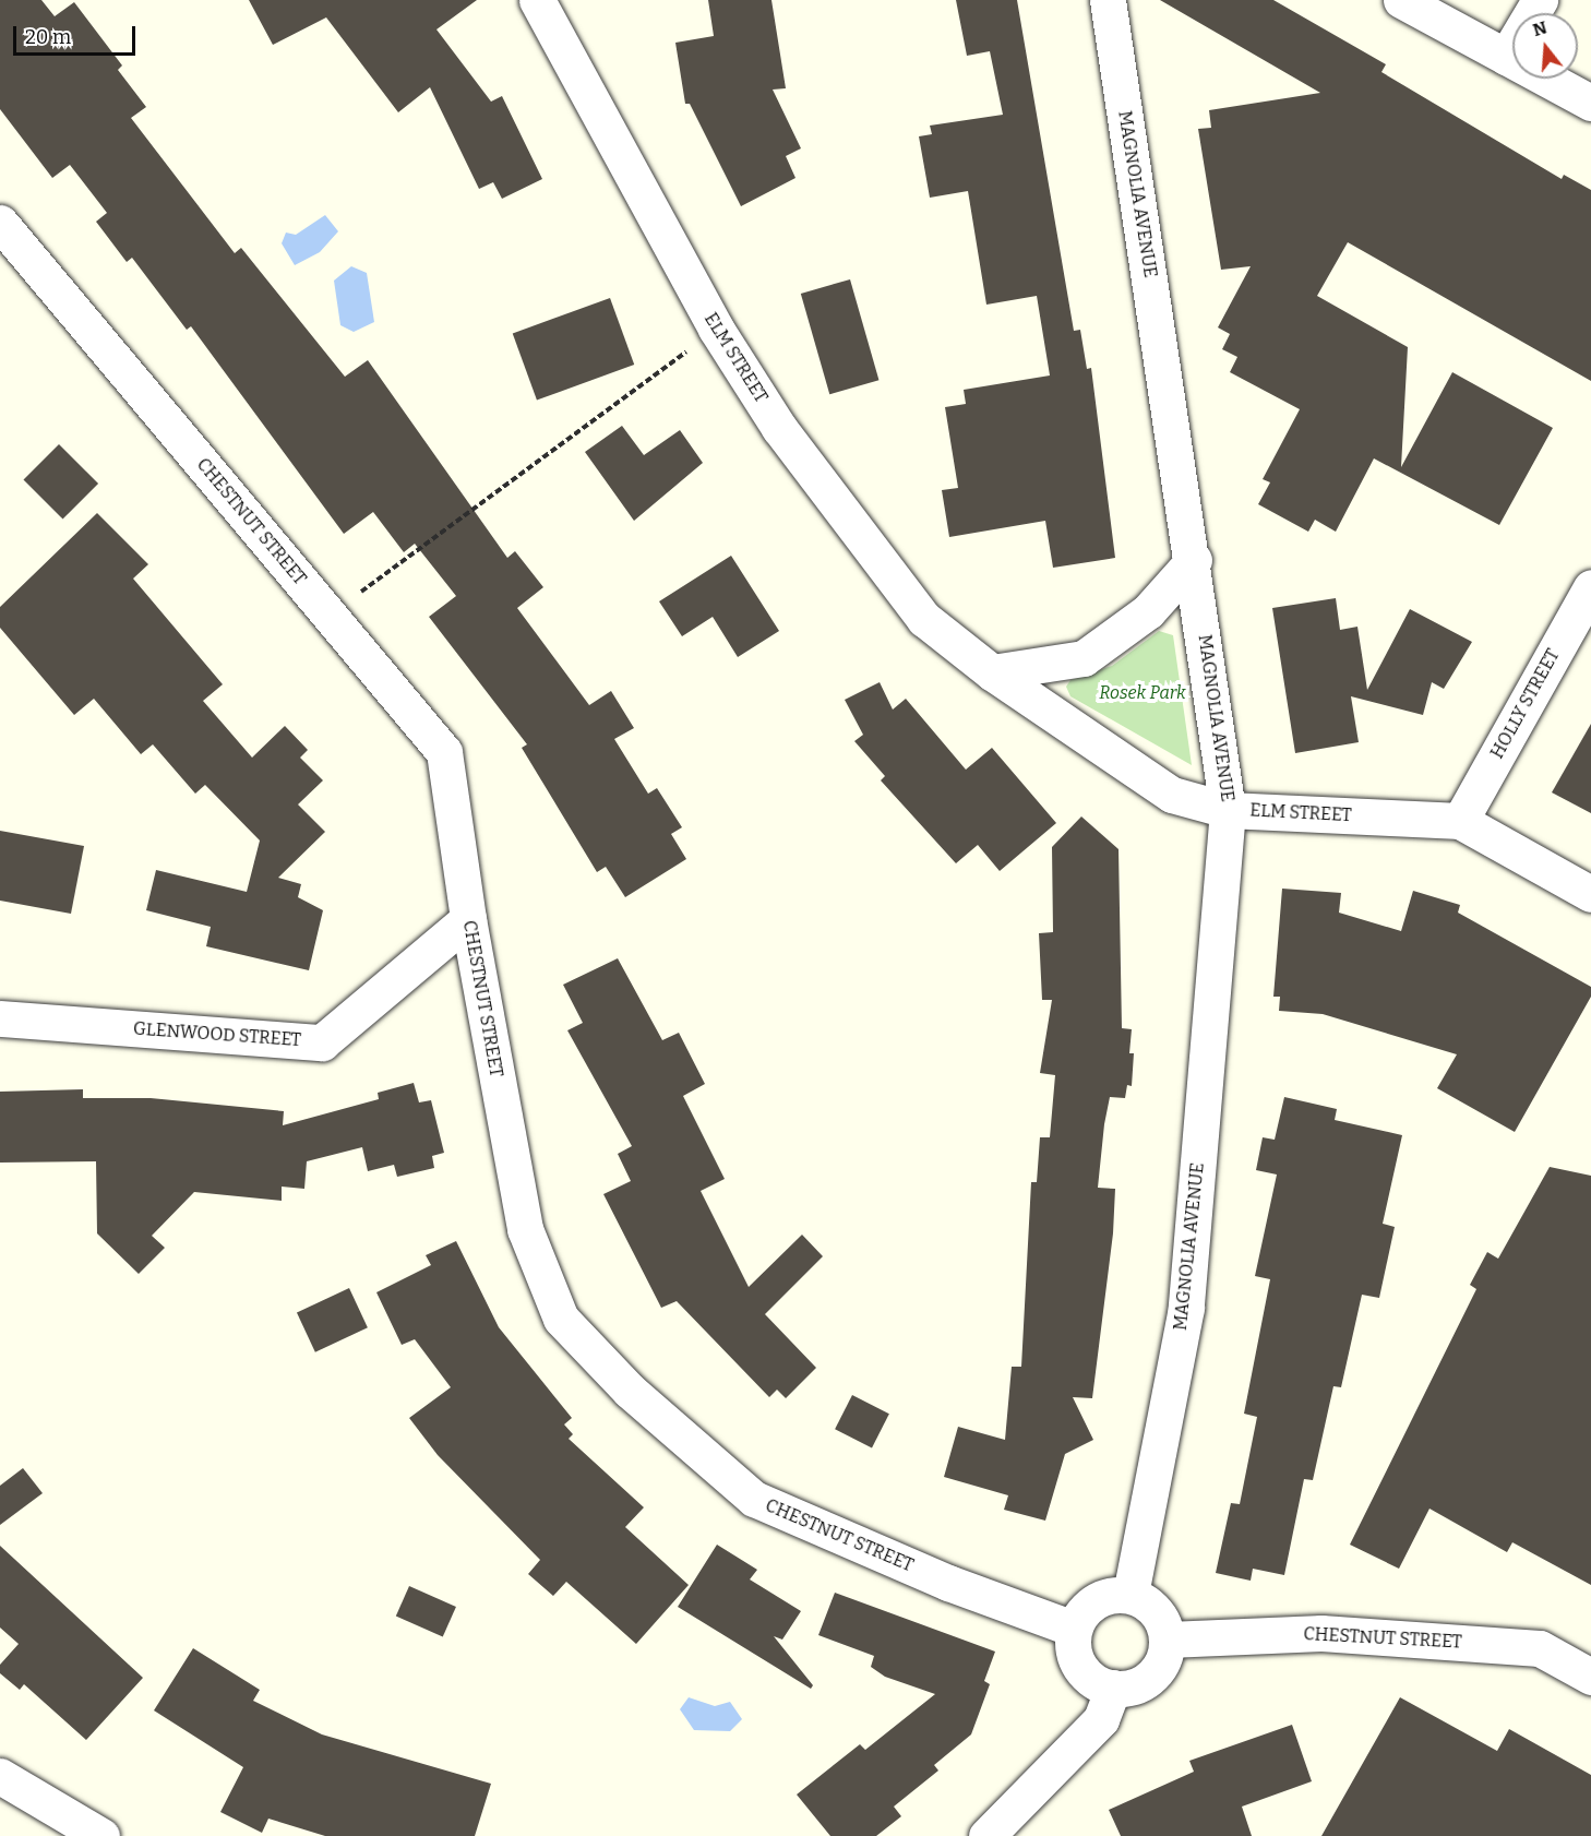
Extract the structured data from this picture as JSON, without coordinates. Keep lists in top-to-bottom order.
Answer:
{
  "streets": {
    "street": [
      "MAGNOLIA AVENUE",
      "ELM STREET",
      "CHESTNUT STREET",
      "HOLLY STREET",
      "GLENWOOD STREET"
    ]
  },
  "crossings": [
    ["MAGNOLIA AVENUE", "ELM STREET"],
    ["MAGNOLIA AVENUE", "CHESTNUT STREET"],
    ["ELM STREET", "HOLLY STREET"],
    ["CHESTNUT STREET", "GLENWOOD STREET"]
  ],
  "parks": ["Rosek Park"],
  "scale_bar": "20 m",
  "north": "top"
}
